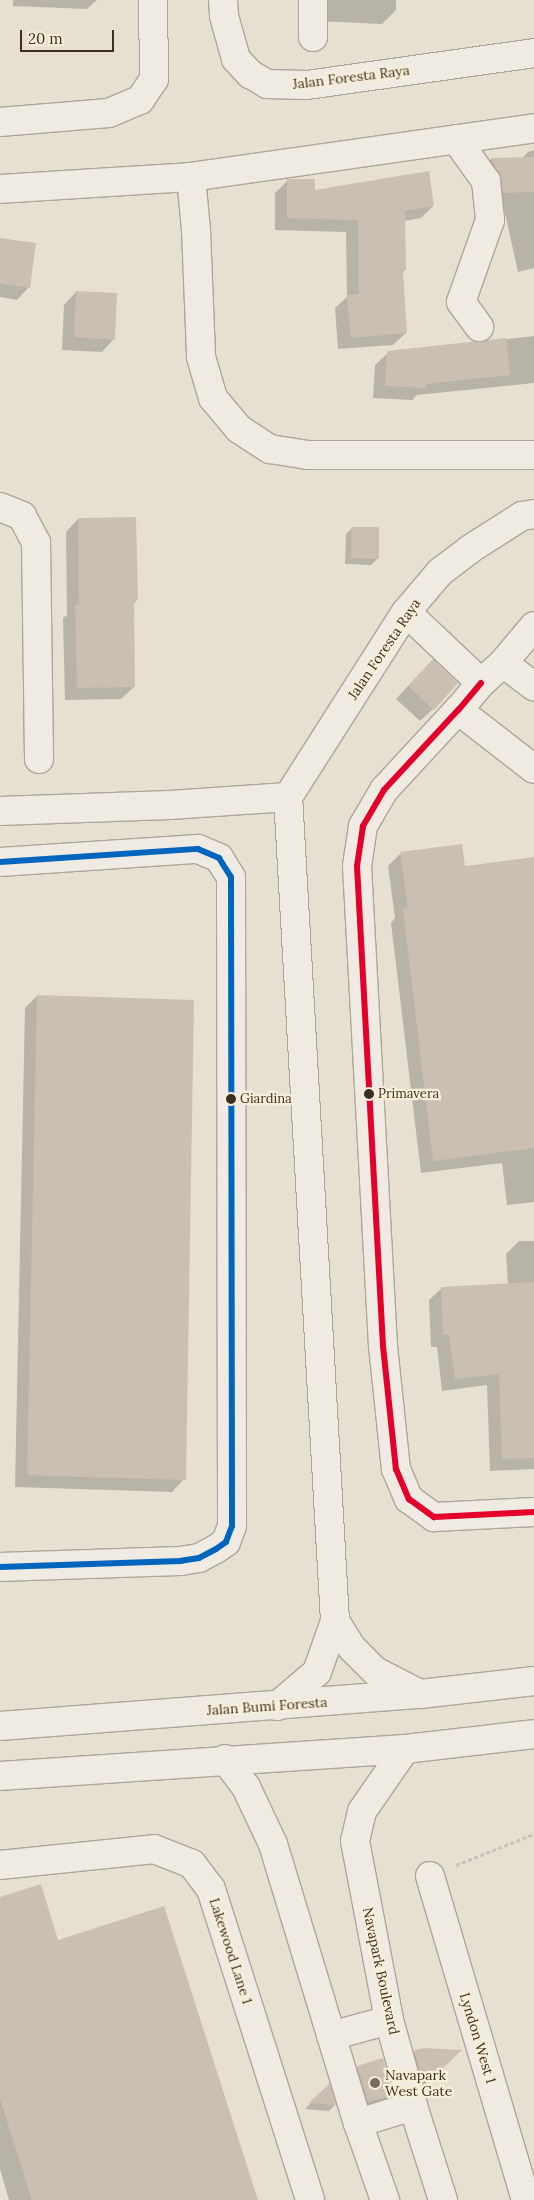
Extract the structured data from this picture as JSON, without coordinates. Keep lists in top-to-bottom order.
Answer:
{
  "streets": {
    "street": [
      "Jalan Foresta Raya",
      "Jalan Bumi Foresta",
      "Lakewood Lane 1",
      "Navapark Boulevard",
      "Lyndon West 1"
    ]
  },
  "places": ["Primavera", "Giardina", "Navapark West Gate"],
  "scale_bar": "20 m"
}
